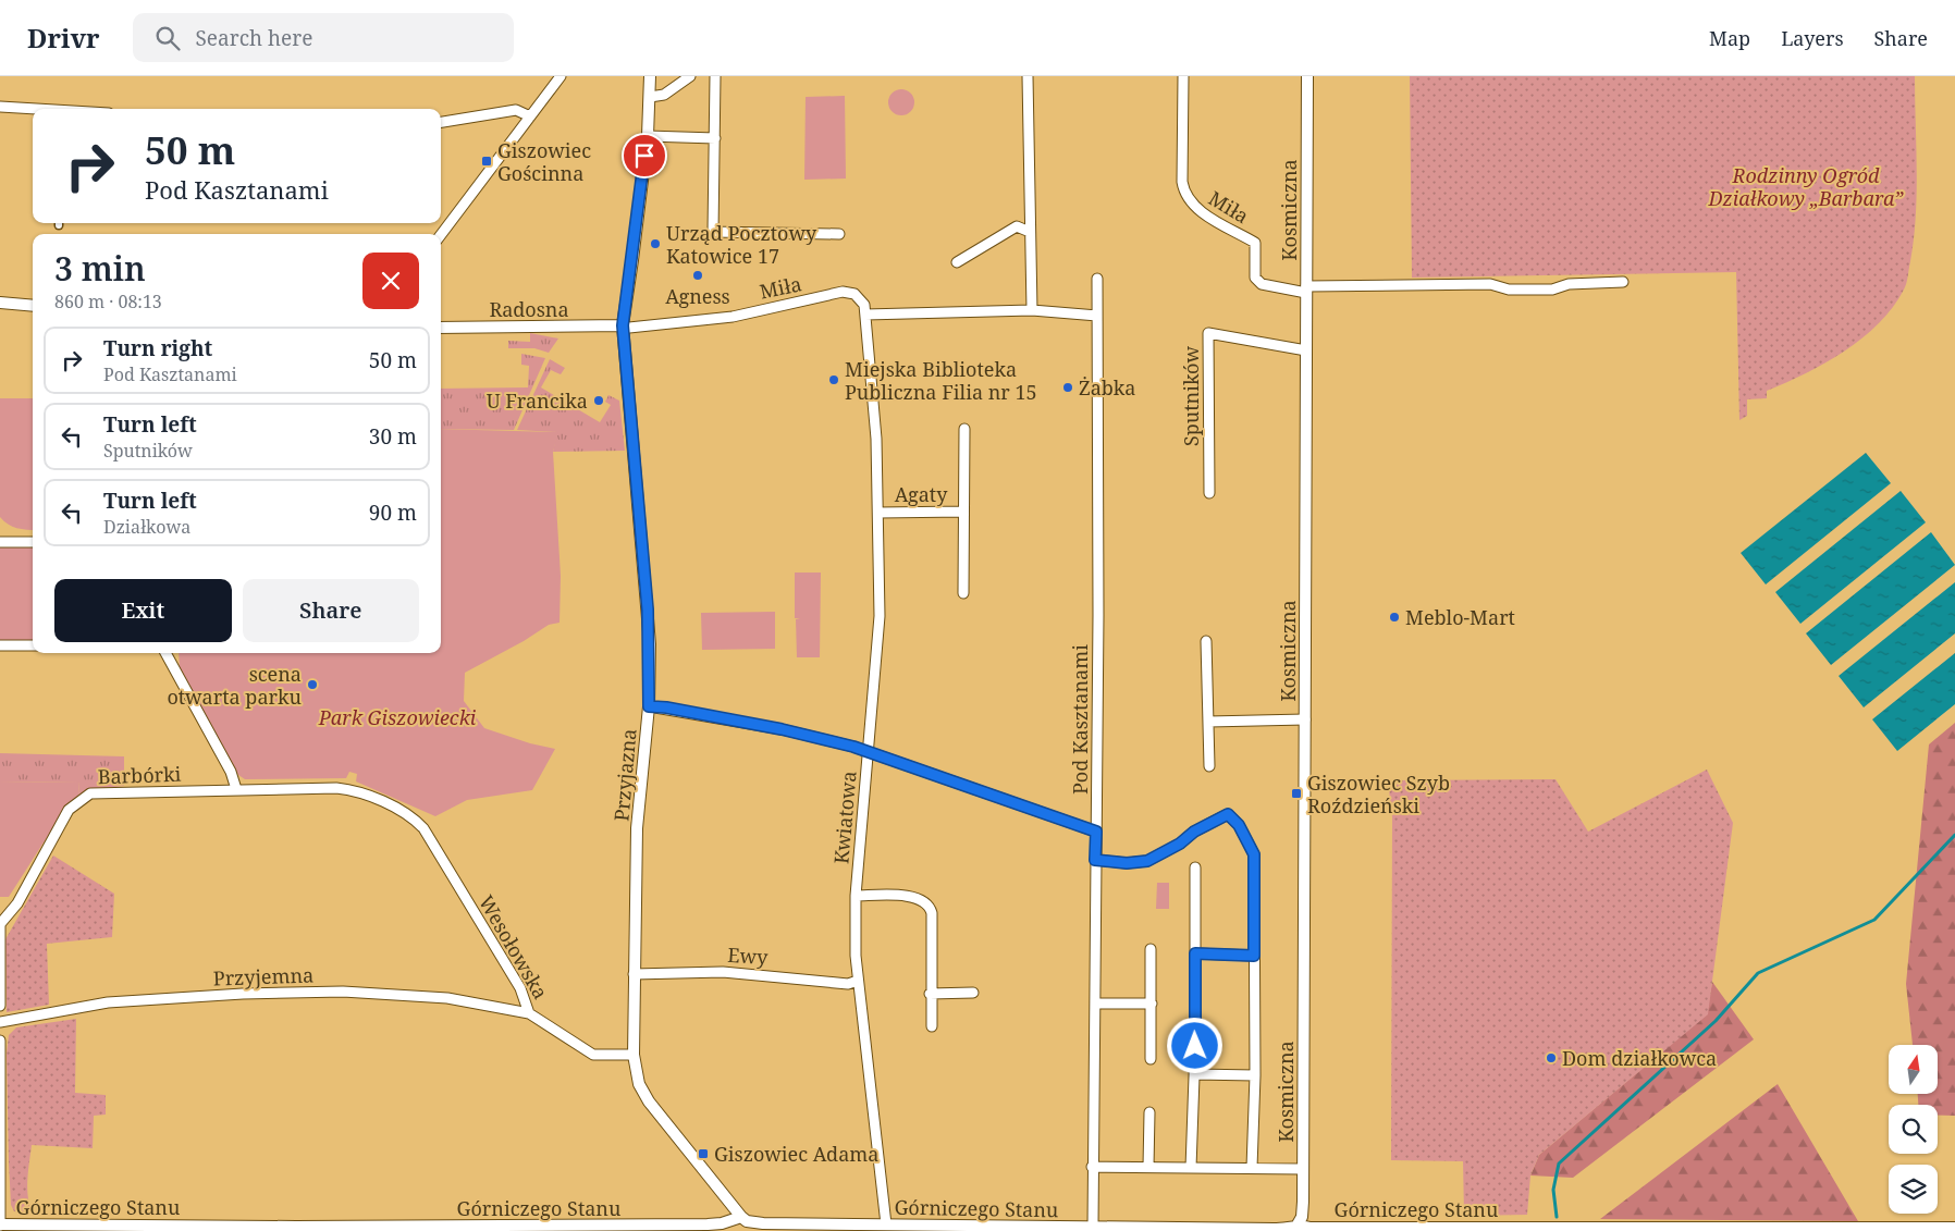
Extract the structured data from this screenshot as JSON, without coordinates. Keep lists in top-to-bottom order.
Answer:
{
  "streets": {
    "street": [
      "Miła",
      "Kosmiczna",
      "Radosna",
      "Sputników",
      "Agaty",
      "Pod Kasztanami",
      "Barbórki",
      "Przyjazna",
      "Kwiatowa",
      "Wesołowska",
      "Ewy",
      "Przyjemna",
      "Górniczego Stanu"
    ]
  },
  "crossings": [
    ["Miła", "Kosmiczna"],
    ["Miła", "Radosna"],
    ["Miła", "Przyjazna"],
    ["Miła", "Kwiatowa"],
    ["Kosmiczna", "Sputników"],
    ["Kosmiczna", "Górniczego Stanu"],
    ["Radosna", "Przyjazna"],
    ["Agaty", "Kwiatowa"],
    ["Pod Kasztanami", "Górniczego Stanu"],
    ["Barbórki", "Wesołowska"],
    ["Przyjazna", "Wesołowska"],
    ["Przyjazna", "Ewy"],
    ["Przyjazna", "Górniczego Stanu"],
    ["Kwiatowa", "Ewy"],
    ["Kwiatowa", "Górniczego Stanu"],
    ["Wesołowska", "Przyjemna"]
  ],
  "parks": ["Rodzinny Ogród Działkowy „Barbara”", "Park Giszowiecki"],
  "places": {
    "transit": ["Giszowiec Gościnna", "Giszowiec Szyb Roździeński", "Giszowiec Adama"],
    "other": [
      "Urząd Pocztowy Katowice 17",
      "Agness",
      "Miejska Biblioteka Publiczna Filia nr 15",
      "Żabka",
      "U Francika",
      "Meblo-Mart",
      "scena otwarta parku",
      "Dom działkowca"
    ]
  },
  "north": "top",
  "page": {
    "header": "Drivr",
    "search": "Search here",
    "nav": ["Map", "Layers", "Share"],
    "turn": ["50 m", "Pod Kasztanami"],
    "heading": ["3 min", "860 m · 08:13"],
    "list": [
      {
        "name": "Turn right",
        "note": "Pod Kasztanami",
        "value": "50 m"
      },
      {
        "name": "Turn left",
        "note": "Sputników",
        "value": "30 m"
      },
      {
        "name": "Turn left",
        "note": "Działkowa",
        "value": "90 m"
      }
    ],
    "buttons": ["Exit", "Share"]
  }
}
